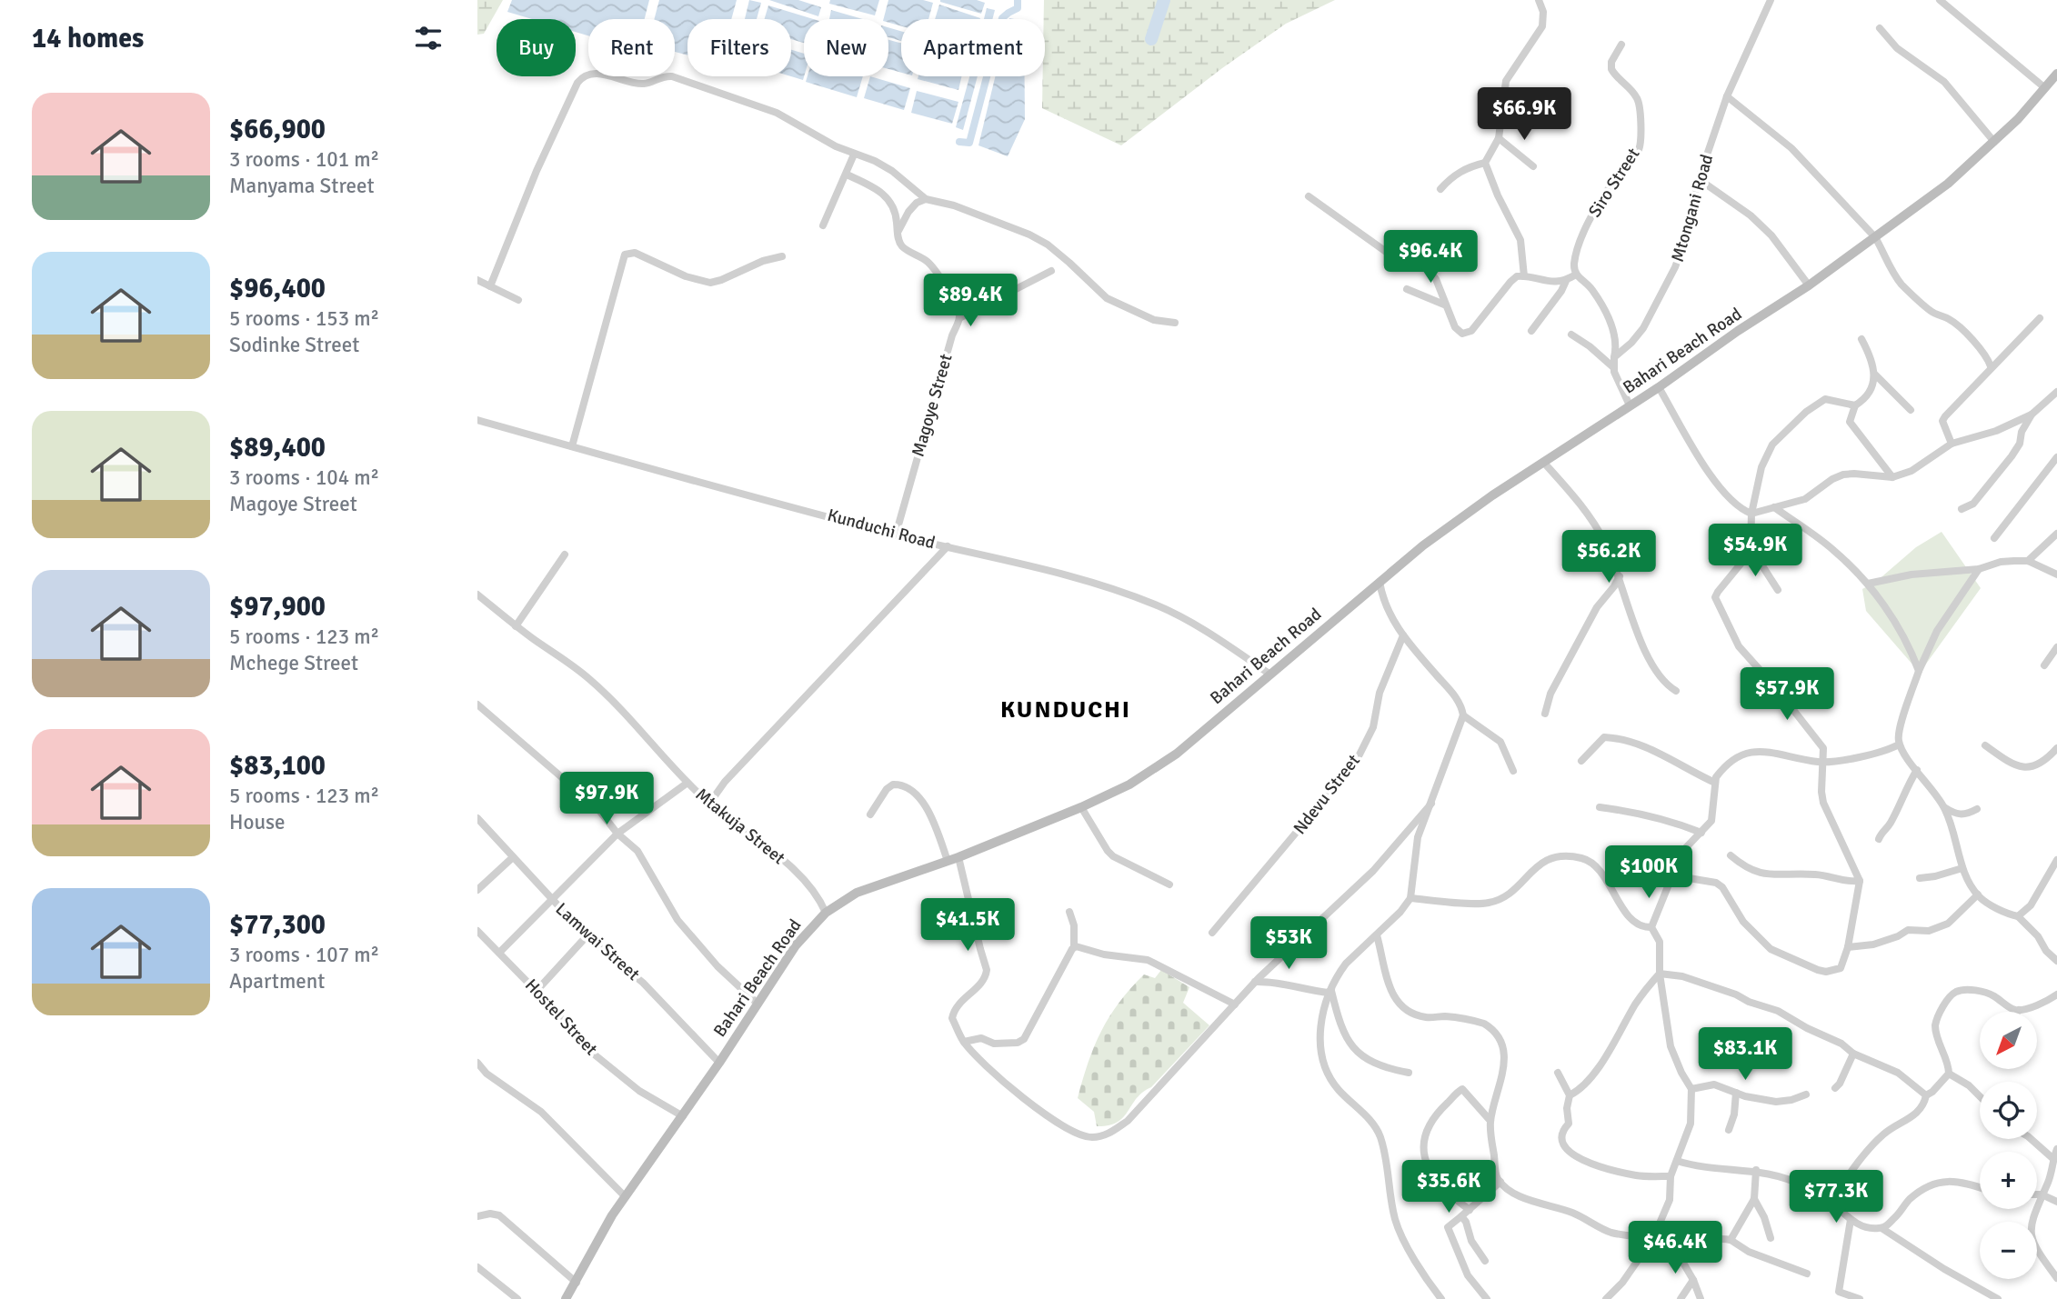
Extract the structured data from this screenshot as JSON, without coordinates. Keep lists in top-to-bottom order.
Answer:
{
  "streets": {
    "street": [
      "Siro Street",
      "Mtongani Road",
      "Bahari Beach Road",
      "Magoye Street",
      "Kunduchi Road",
      "Ndevu Street",
      "Mtakuja Street",
      "Lamwai Street",
      "Hostel Street"
    ]
  },
  "crossings": [
    ["Bahari Beach Road", "Kunduchi Road"],
    ["Bahari Beach Road", "Mtakuja Street"],
    ["Bahari Beach Road", "Lamwai Street"],
    ["Bahari Beach Road", "Hostel Street"],
    ["Magoye Street", "Kunduchi Road"]
  ],
  "districts": ["KUNDUCHI"],
  "north": "bottom left",
  "page": {
    "heading": "14 homes",
    "chip": [
      "Buy",
      "Rent",
      "Filters",
      "New",
      "Apartment"
    ],
    "list": [
      {
        "name": "$66,900",
        "note": "3 rooms · 101 m² · Manyama Street"
      },
      {
        "name": "$96,400",
        "note": "5 rooms · 153 m² · Sodinke Street"
      },
      {
        "name": "$89,400",
        "note": "3 rooms · 104 m² · Magoye Street"
      },
      {
        "name": "$97,900",
        "note": "5 rooms · 123 m² · Mchege Street"
      },
      {
        "name": "$83,100",
        "note": "5 rooms · 123 m² · House"
      },
      {
        "name": "$77,300",
        "note": "3 rooms · 107 m² · Apartment"
      }
    ],
    "price": [
      "$66.9K",
      "$96.4K",
      "$89.4K",
      "$54.9K",
      "$56.2K",
      "$57.9K",
      "$97.9K",
      "$100K",
      "$41.5K",
      "$53K",
      "$83.1K",
      "$35.6K",
      "$77.3K",
      "$46.4K"
    ],
    "map_buttons": ["+", "−"]
  }
}
